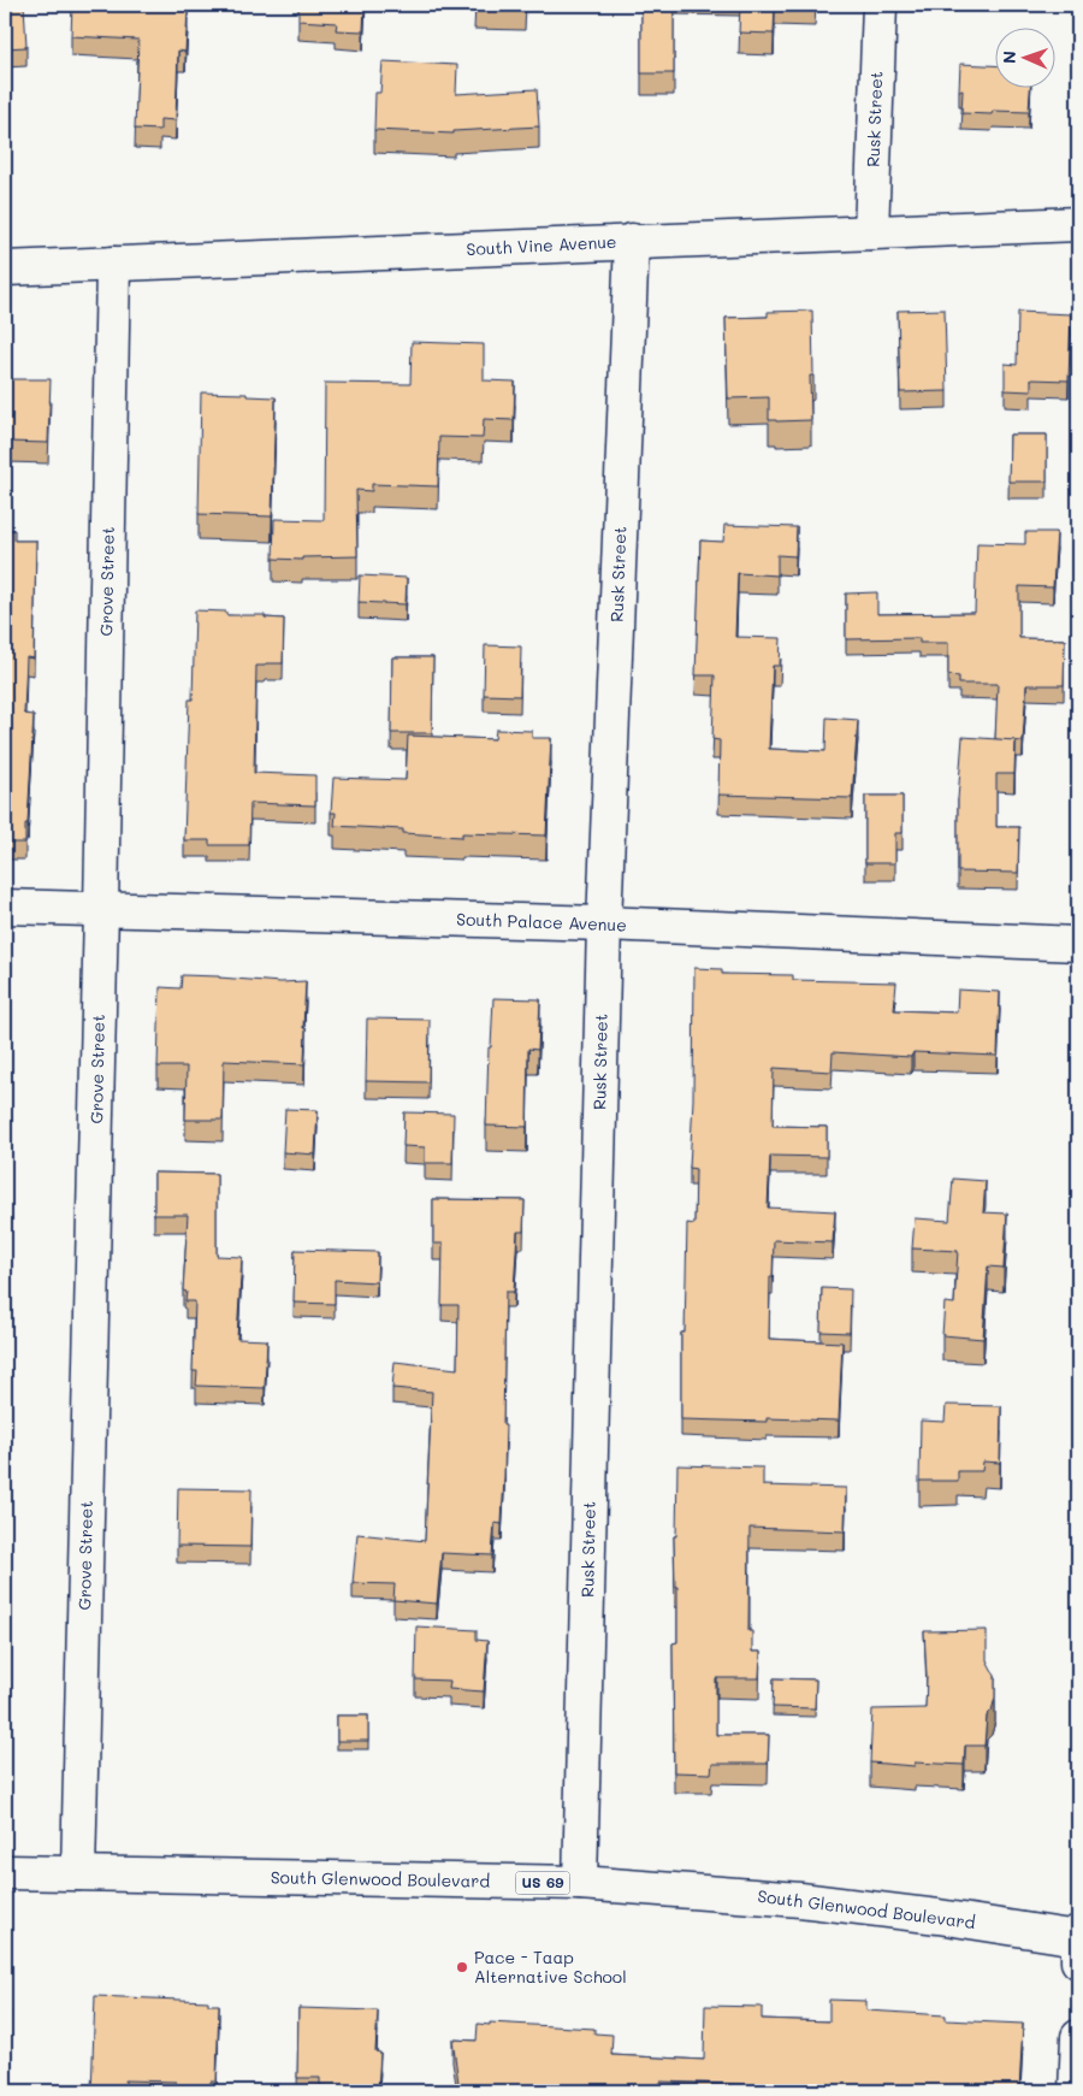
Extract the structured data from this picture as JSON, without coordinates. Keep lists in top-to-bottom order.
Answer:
{
  "streets": {
    "street": [
      "Rusk Street",
      "South Vine Avenue",
      "Grove Street",
      "South Palace Avenue",
      "South Glenwood Boulevard",
      "US 69"
    ]
  },
  "crossings": [
    ["Rusk Street", "South Vine Avenue"],
    ["Rusk Street", "South Palace Avenue"],
    ["Rusk Street", "South Glenwood Boulevard"],
    ["South Vine Avenue", "Grove Street"],
    ["Grove Street", "South Palace Avenue"],
    ["Grove Street", "South Glenwood Boulevard"]
  ],
  "places": ["Pace - Taap Alternative School"],
  "north": "left"
}
